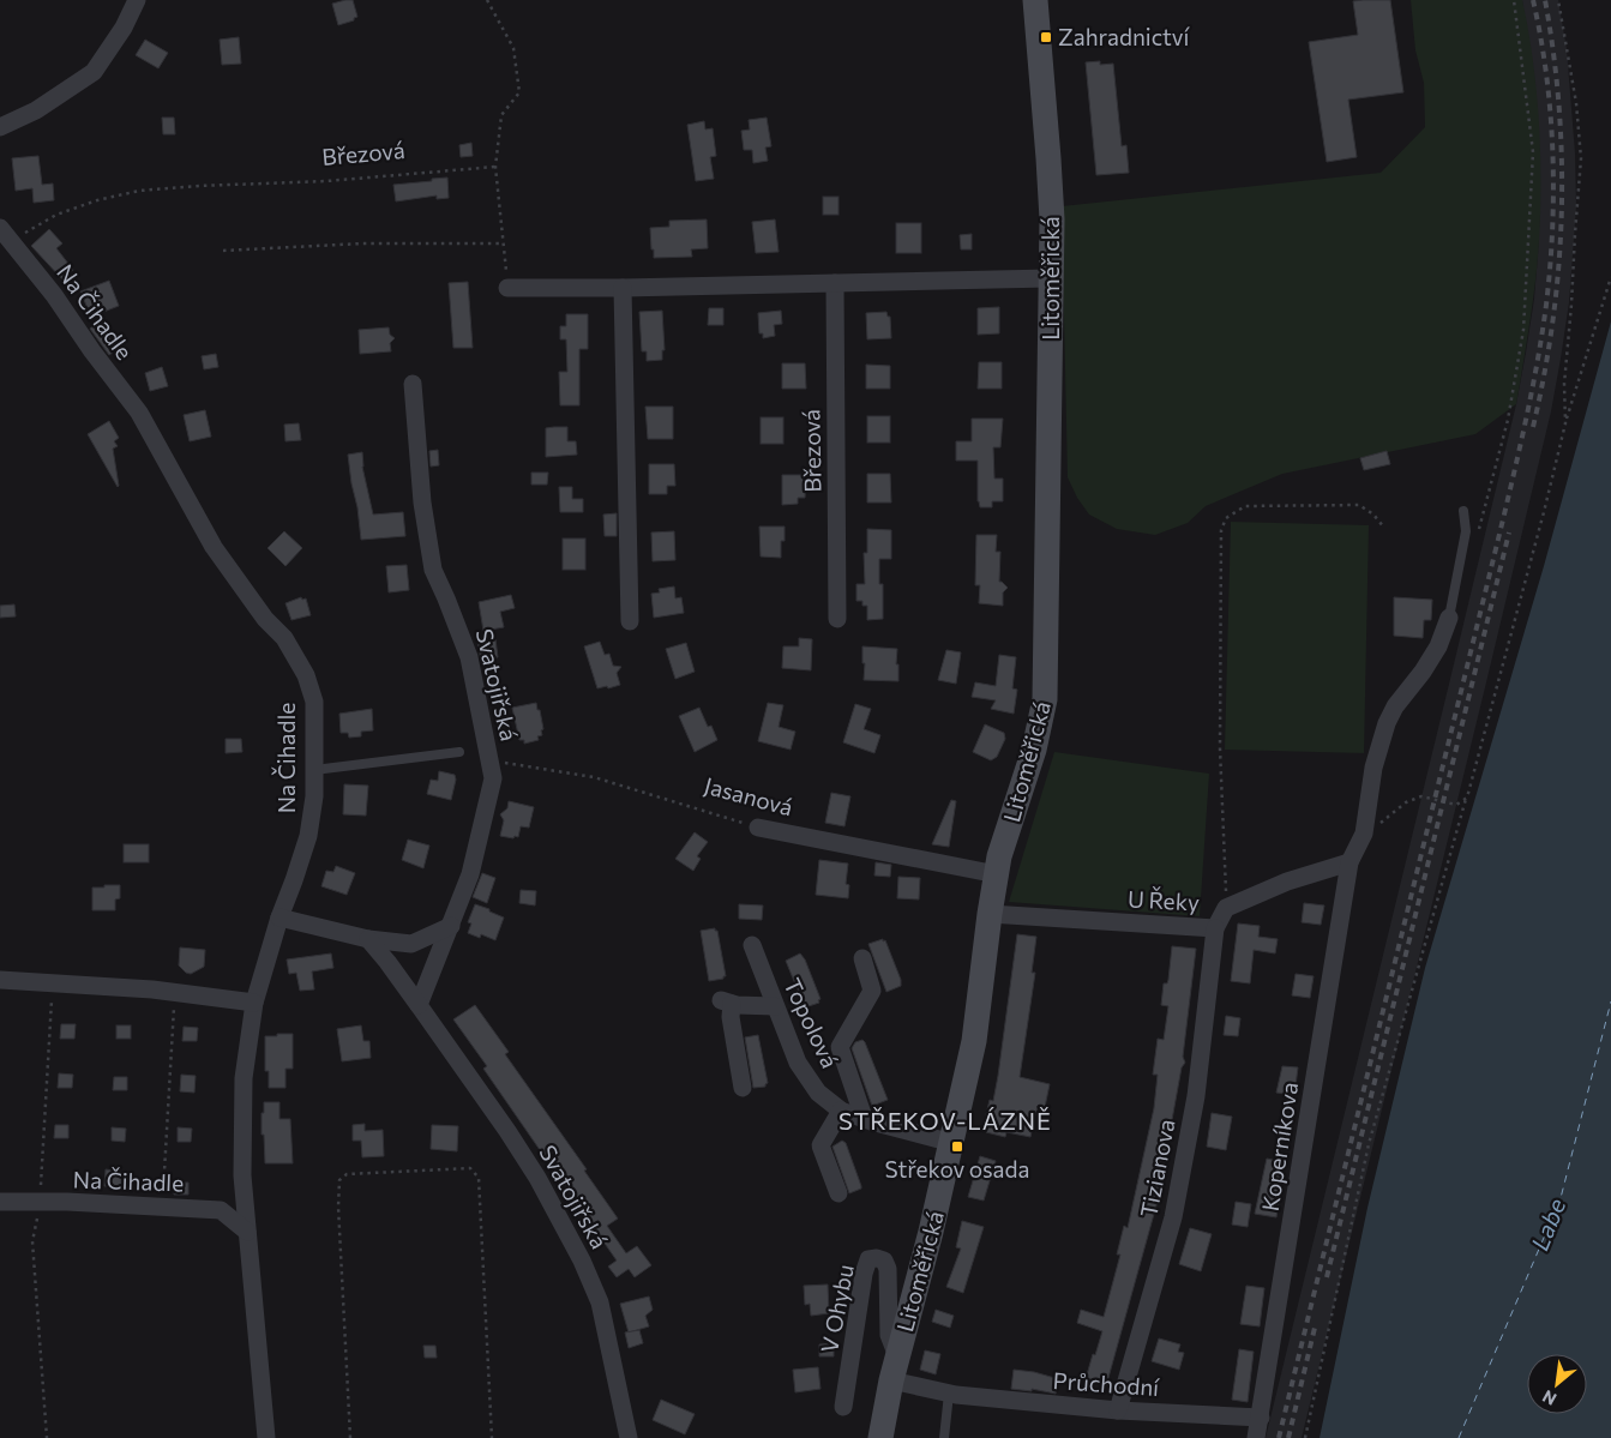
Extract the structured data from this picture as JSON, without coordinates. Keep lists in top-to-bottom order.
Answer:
{
  "streets": {
    "main road": ["Litoměřická"],
    "street": [
      "Březová",
      "Na Čihadle",
      "Svatojiřská",
      "Jasanová",
      "U Řeky",
      "Topolová",
      "Koperníkova",
      "Tizianova",
      "V Ohybu",
      "Průchodní"
    ]
  },
  "crossings": [
    ["Březová", "Na Čihadle"],
    ["Litoměřická", "Jasanová"],
    ["Litoměřická", "U Řeky"],
    ["Litoměřická", "Topolová"],
    ["Litoměřická", "V Ohybu"],
    ["Litoměřická", "Průchodní"],
    ["Svatojiřská", "Jasanová"],
    ["U Řeky", "Koperníkova"],
    ["U Řeky", "Tizianova"],
    ["Koperníkova", "Průchodní"],
    ["Tizianova", "Průchodní"]
  ],
  "districts": ["STŘEKOV-LÁZNĚ"],
  "water": ["Labe"],
  "places": {
    "transit": ["Zahradnictví", "Střekov osada"]
  },
  "north": "bottom left"
}
